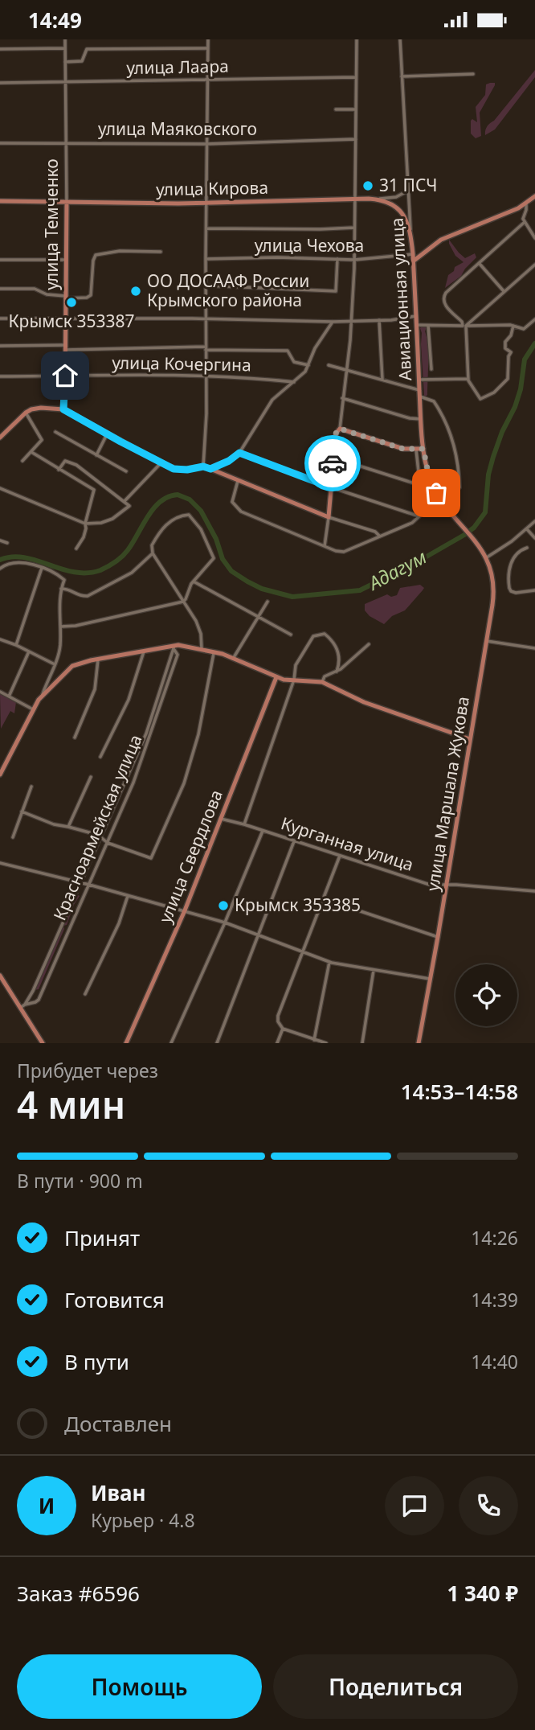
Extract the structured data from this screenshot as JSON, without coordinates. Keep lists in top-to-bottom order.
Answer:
{
  "streets": {
    "main road": [
      "улица Кирова",
      "улица Темченко",
      "Авиационная улица",
      "улица Маршала Жукова",
      "улица Свердлова"
    ],
    "street": [
      "улица Лаара",
      "улица Маяковского",
      "улица Чехова",
      "улица Кочергина",
      "Красноармейская улица",
      "Курганная улица"
    ]
  },
  "crossings": [
    ["улица Лаара", "улица Темченко"],
    ["улица Маяковского", "улица Темченко"],
    ["улица Кирова", "улица Темченко"],
    ["улица Кирова", "Авиационная улица"],
    ["улица Темченко", "улица Кочергина"],
    ["улица Чехова", "Авиационная улица"],
    ["Авиационная улица", "улица Маршала Жукова"],
    ["улица Маршала Жукова", "Курганная улица"],
    ["Курганная улица", "улица Свердлова"]
  ],
  "water": ["Адагум"],
  "places": [
    "31 ПСЧ",
    "ОО ДОСААФ России Крымского района",
    "Крымск 353387",
    "Крымск 353385"
  ],
  "page": {
    "status": "14:49",
    "heading": ["4 мин", "Прибудет через", "14:53–14:58"],
    "panel": [
      "Иван",
      "Курьер · 4.8",
      "Заказ #6596",
      "1 340 ₽"
    ],
    "bar": "В пути · 900 m",
    "list": [
      ["Принят", "14:26"],
      ["Готовится", "14:39"],
      ["В пути", "14:40"],
      "Доставлен"
    ],
    "round": "И",
    "buttons": ["Помощь", "Поделиться"]
  }
}
